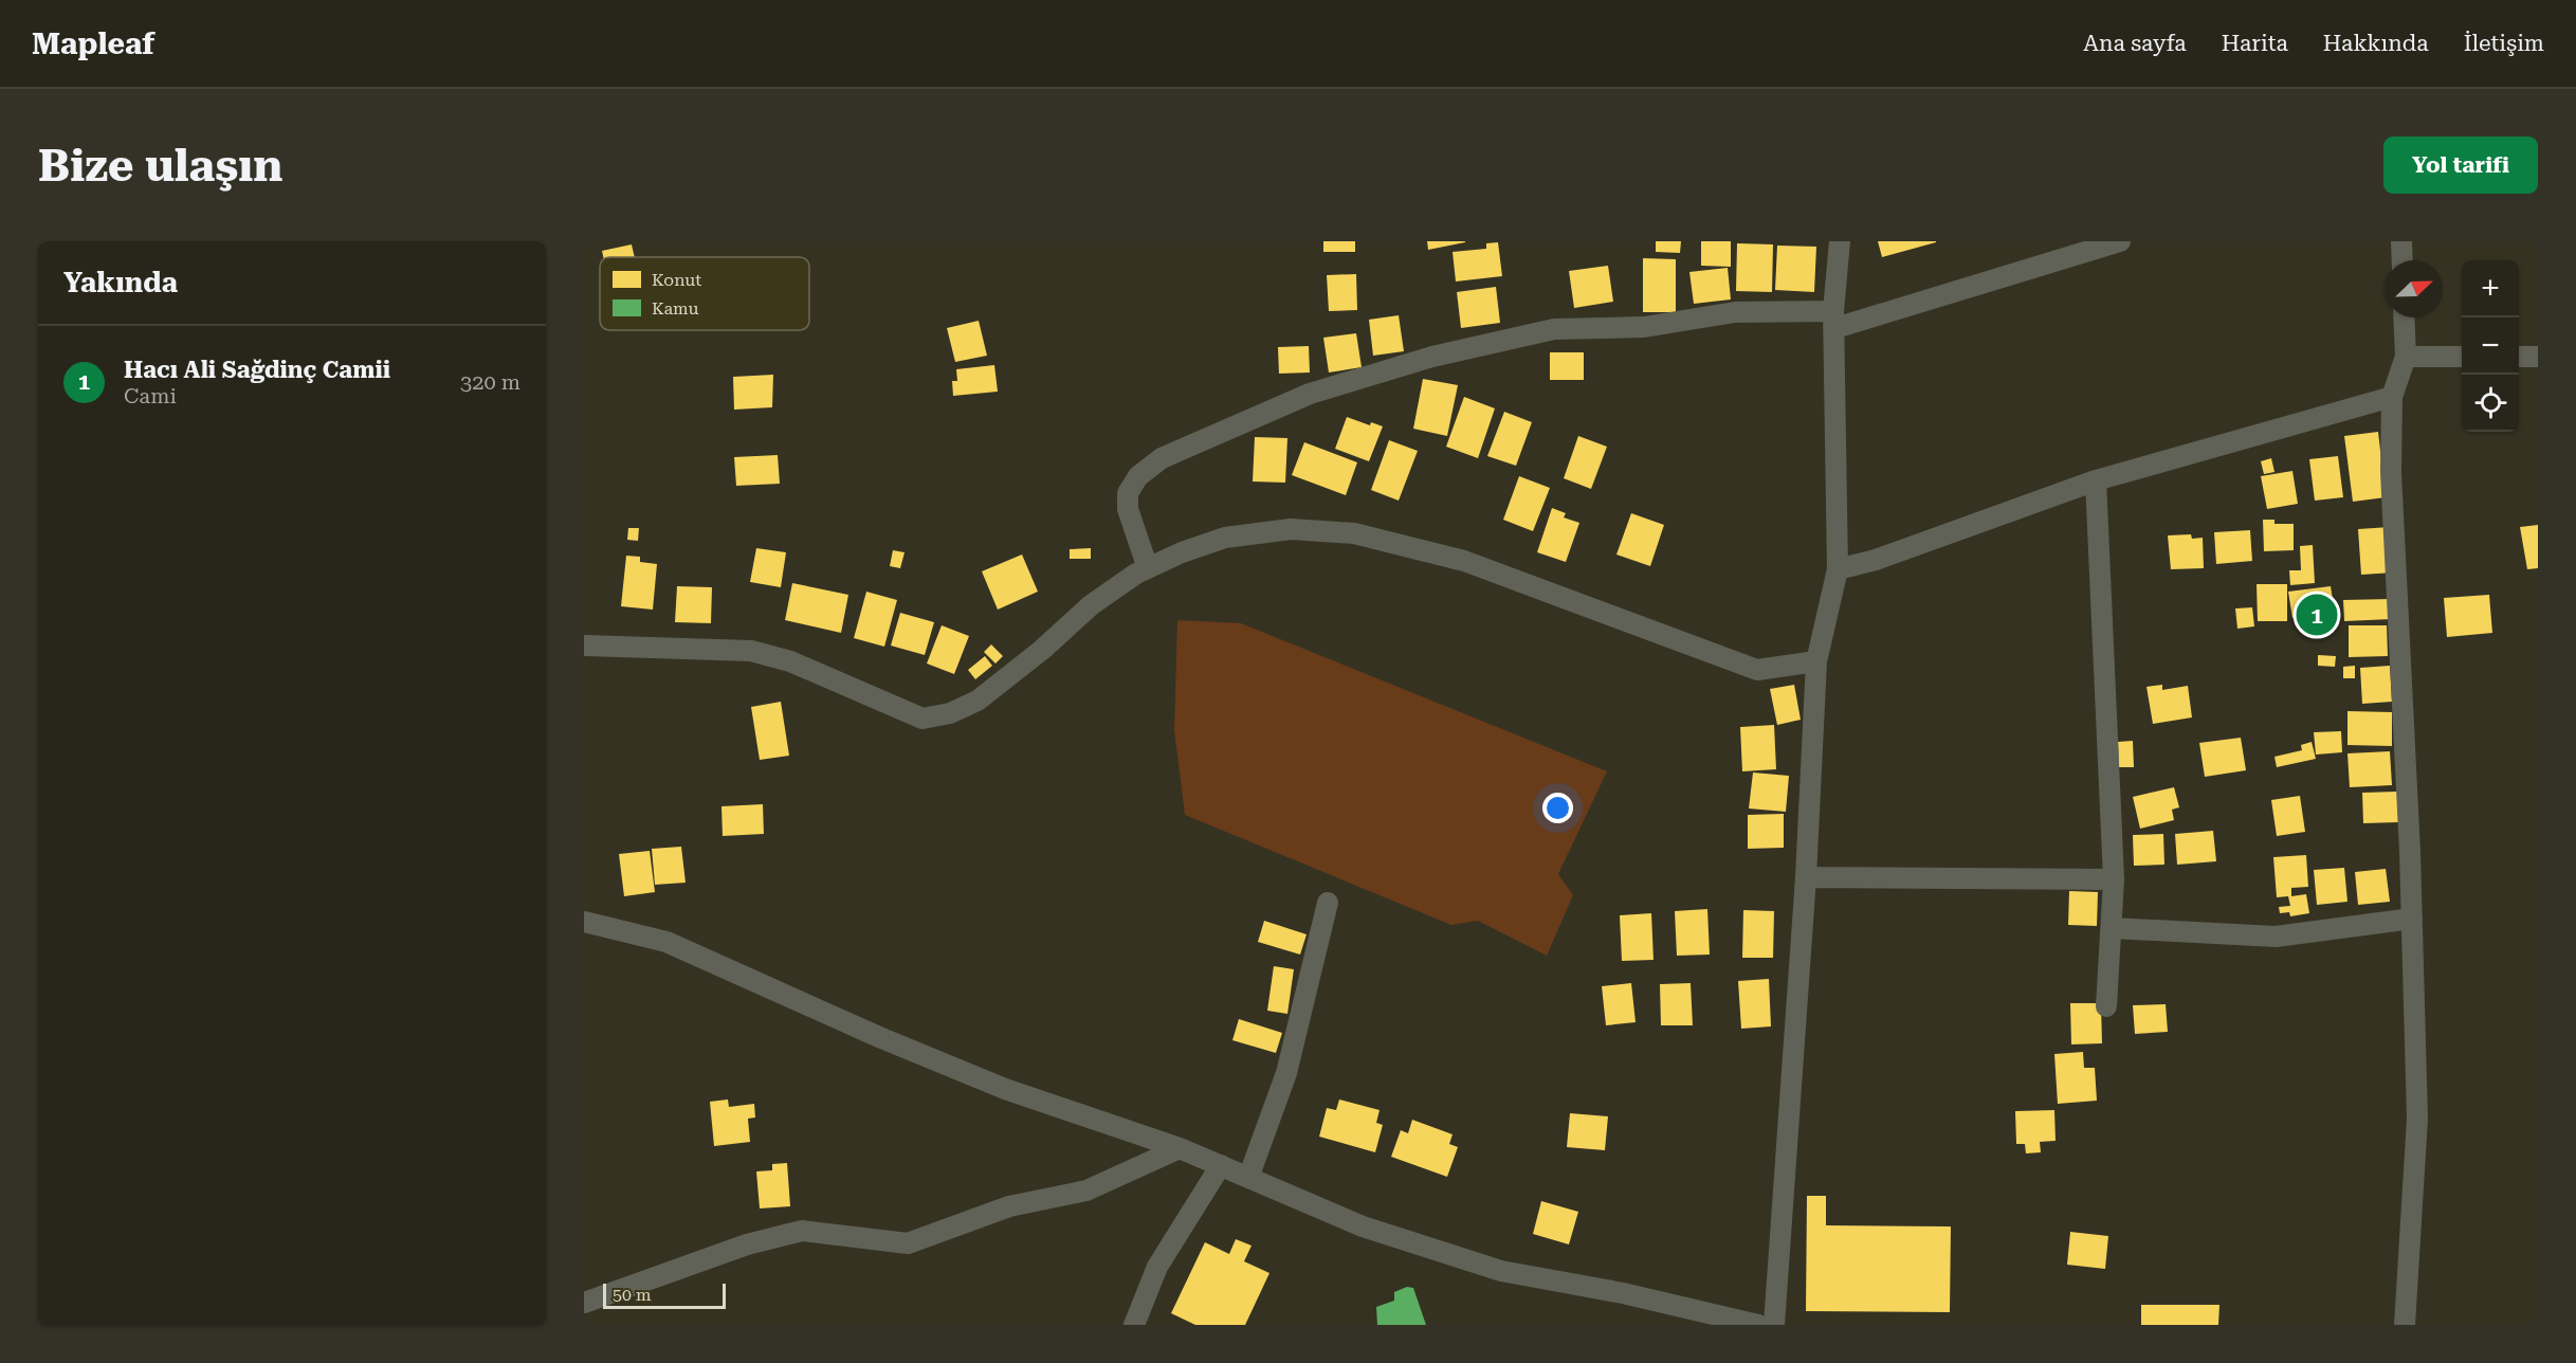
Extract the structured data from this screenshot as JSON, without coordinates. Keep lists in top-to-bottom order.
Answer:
{
  "legend": ["Konut", "Kamu"],
  "scale_bar": "50 m",
  "north": "top right",
  "page": {
    "header": "Mapleaf",
    "nav": [
      "Ana sayfa",
      "Harita",
      "Hakkında",
      "İletişim"
    ],
    "buttons": "Yol tarifi",
    "title": "Bize ulaşın",
    "heading": "Yakında",
    "map_buttons": ["+", "−"],
    "list": [
      {
        "mark": "1",
        "name": "Hacı Ali Sağdinç Camii",
        "note": "Cami",
        "value": "320 m"
      }
    ],
    "pins": "1",
    "scale": "50 m"
  }
}
